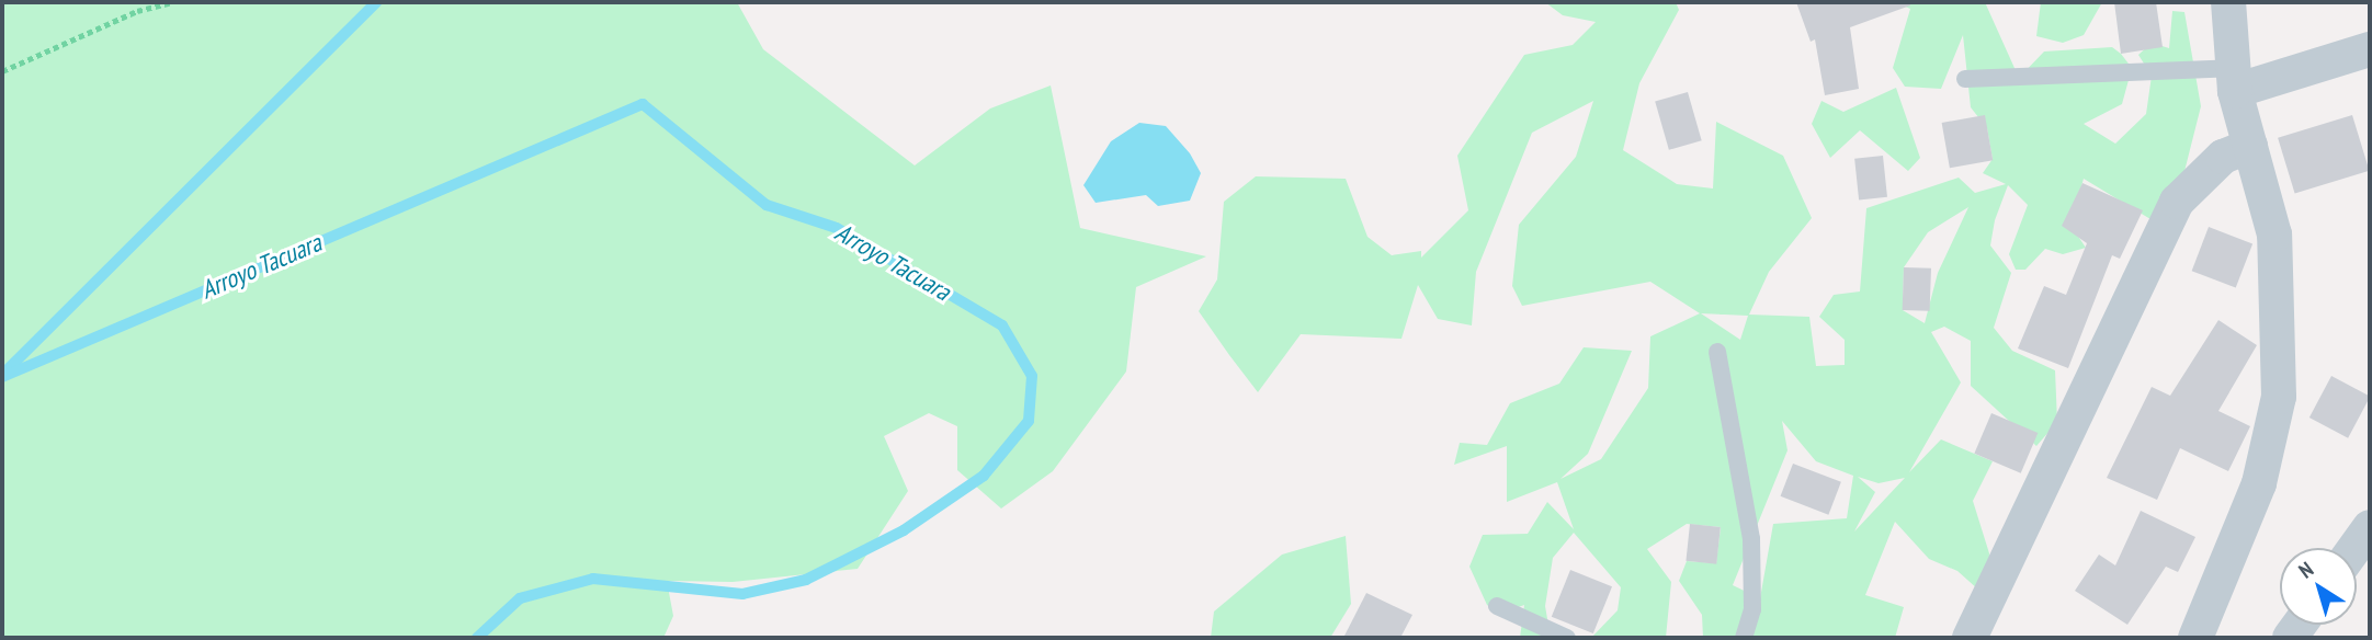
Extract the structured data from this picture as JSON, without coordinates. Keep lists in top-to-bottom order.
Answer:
{
  "water": ["Arroyo Tacuara"],
  "north": "top left"
}
